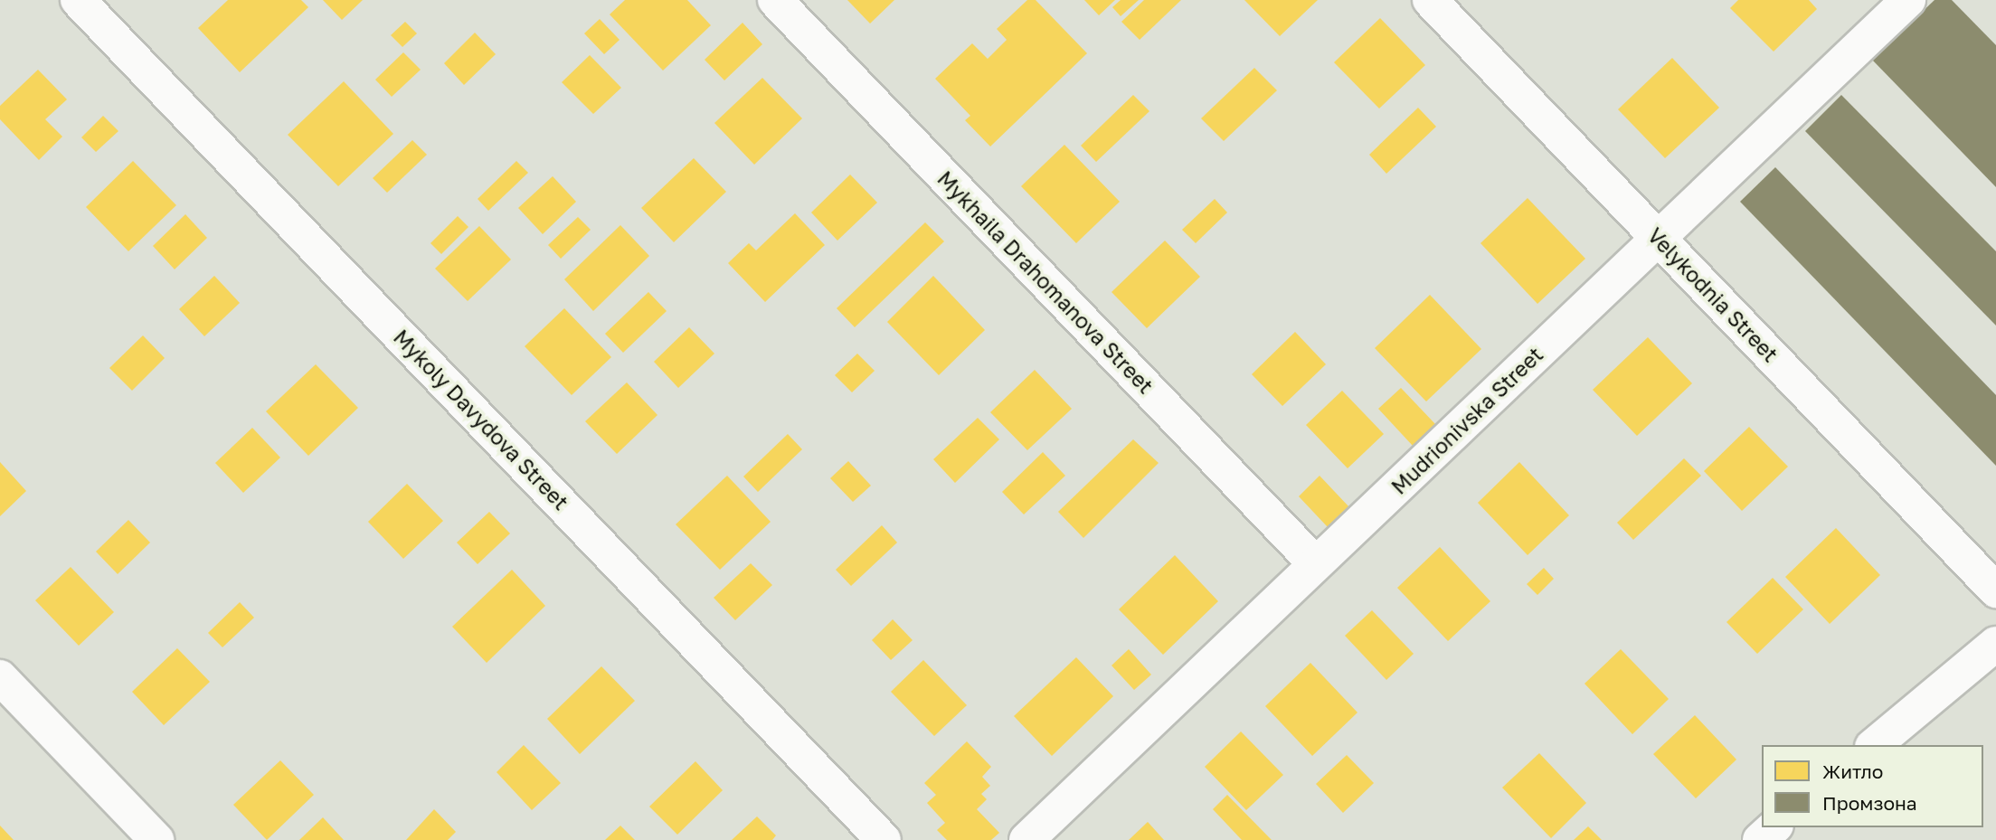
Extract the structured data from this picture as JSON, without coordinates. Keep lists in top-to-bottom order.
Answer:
{
  "streets": {
    "street": [
      "Mykhaila Drahomanova Street",
      "Velykodnia Street",
      "Mykoly Davydova Street",
      "Mudrionivska Street"
    ]
  },
  "crossings": [
    ["Mykhaila Drahomanova Street", "Mudrionivska Street"],
    ["Velykodnia Street", "Mudrionivska Street"]
  ],
  "legend": ["Житло", "Промзона"]
}
